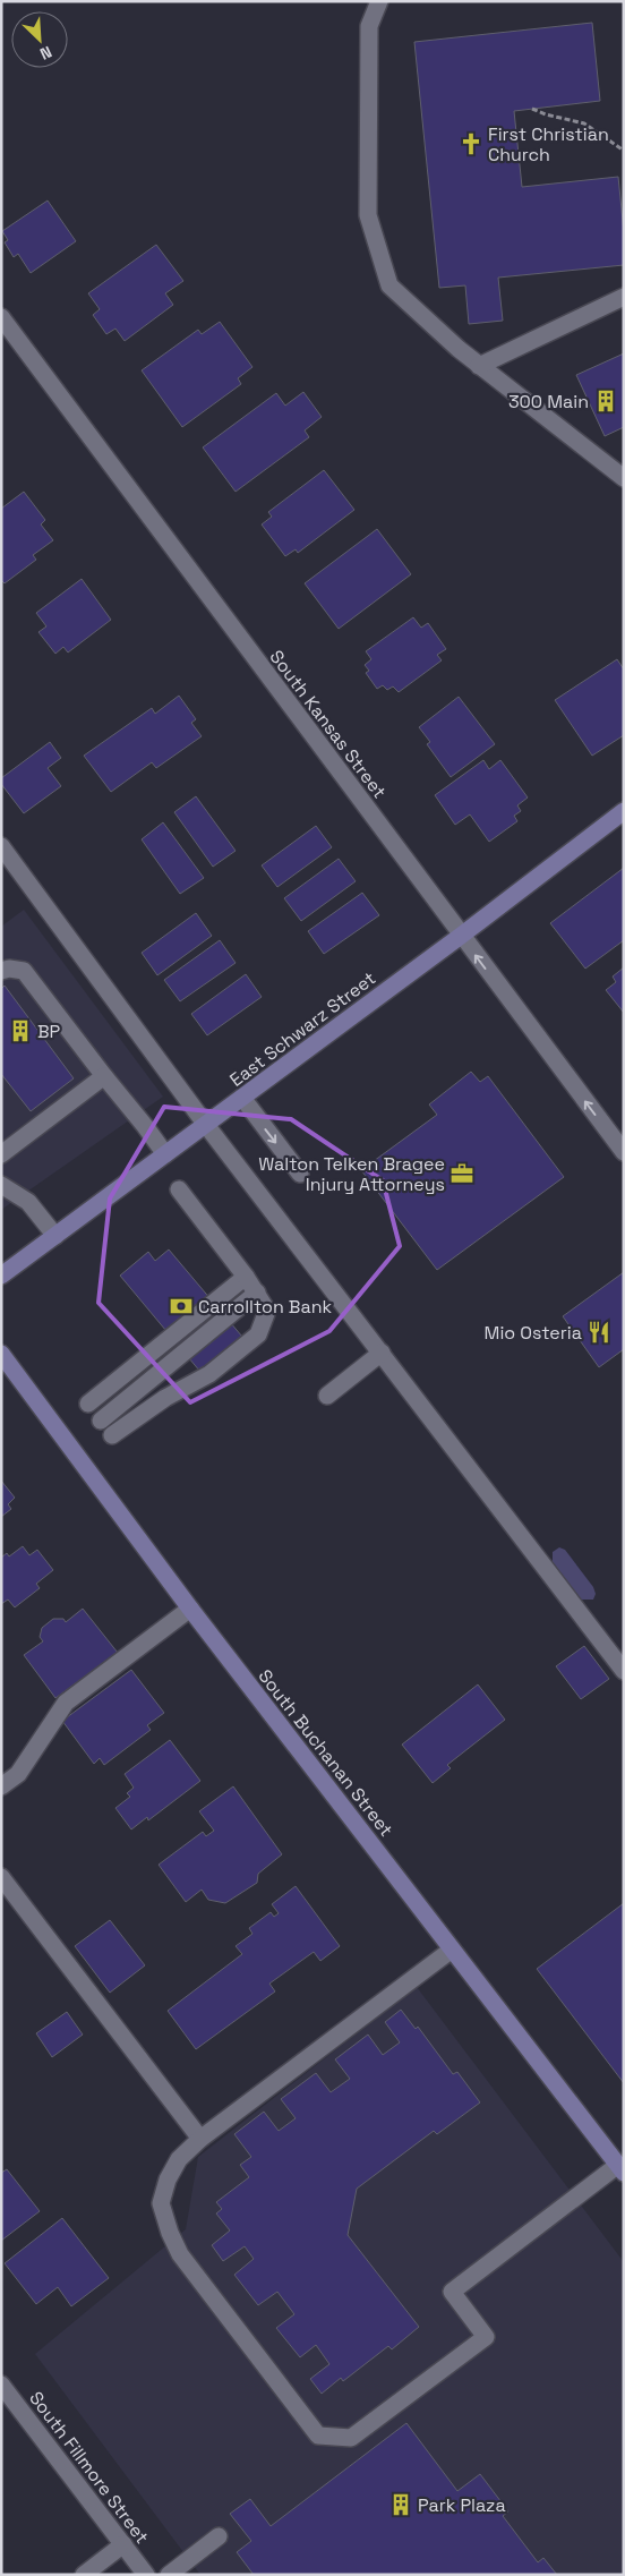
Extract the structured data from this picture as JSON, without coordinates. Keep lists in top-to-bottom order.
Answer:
{
  "streets": {
    "main road": ["East Schwarz Street", "South Buchanan Street"],
    "street": ["South Kansas Street", "South Fillmore Street"]
  },
  "crossings": [
    ["South Kansas Street", "East Schwarz Street"]
  ],
  "places": {
    "church": ["First Christian Church"],
    "building": ["300 Main", "BP", "Park Plaza"],
    "office": ["Walton Telken Bragee Injury Attorneys"],
    "bank": ["Carrollton Bank"],
    "restaurant": ["Mio Osteria"]
  },
  "north": "bottom right"
}
